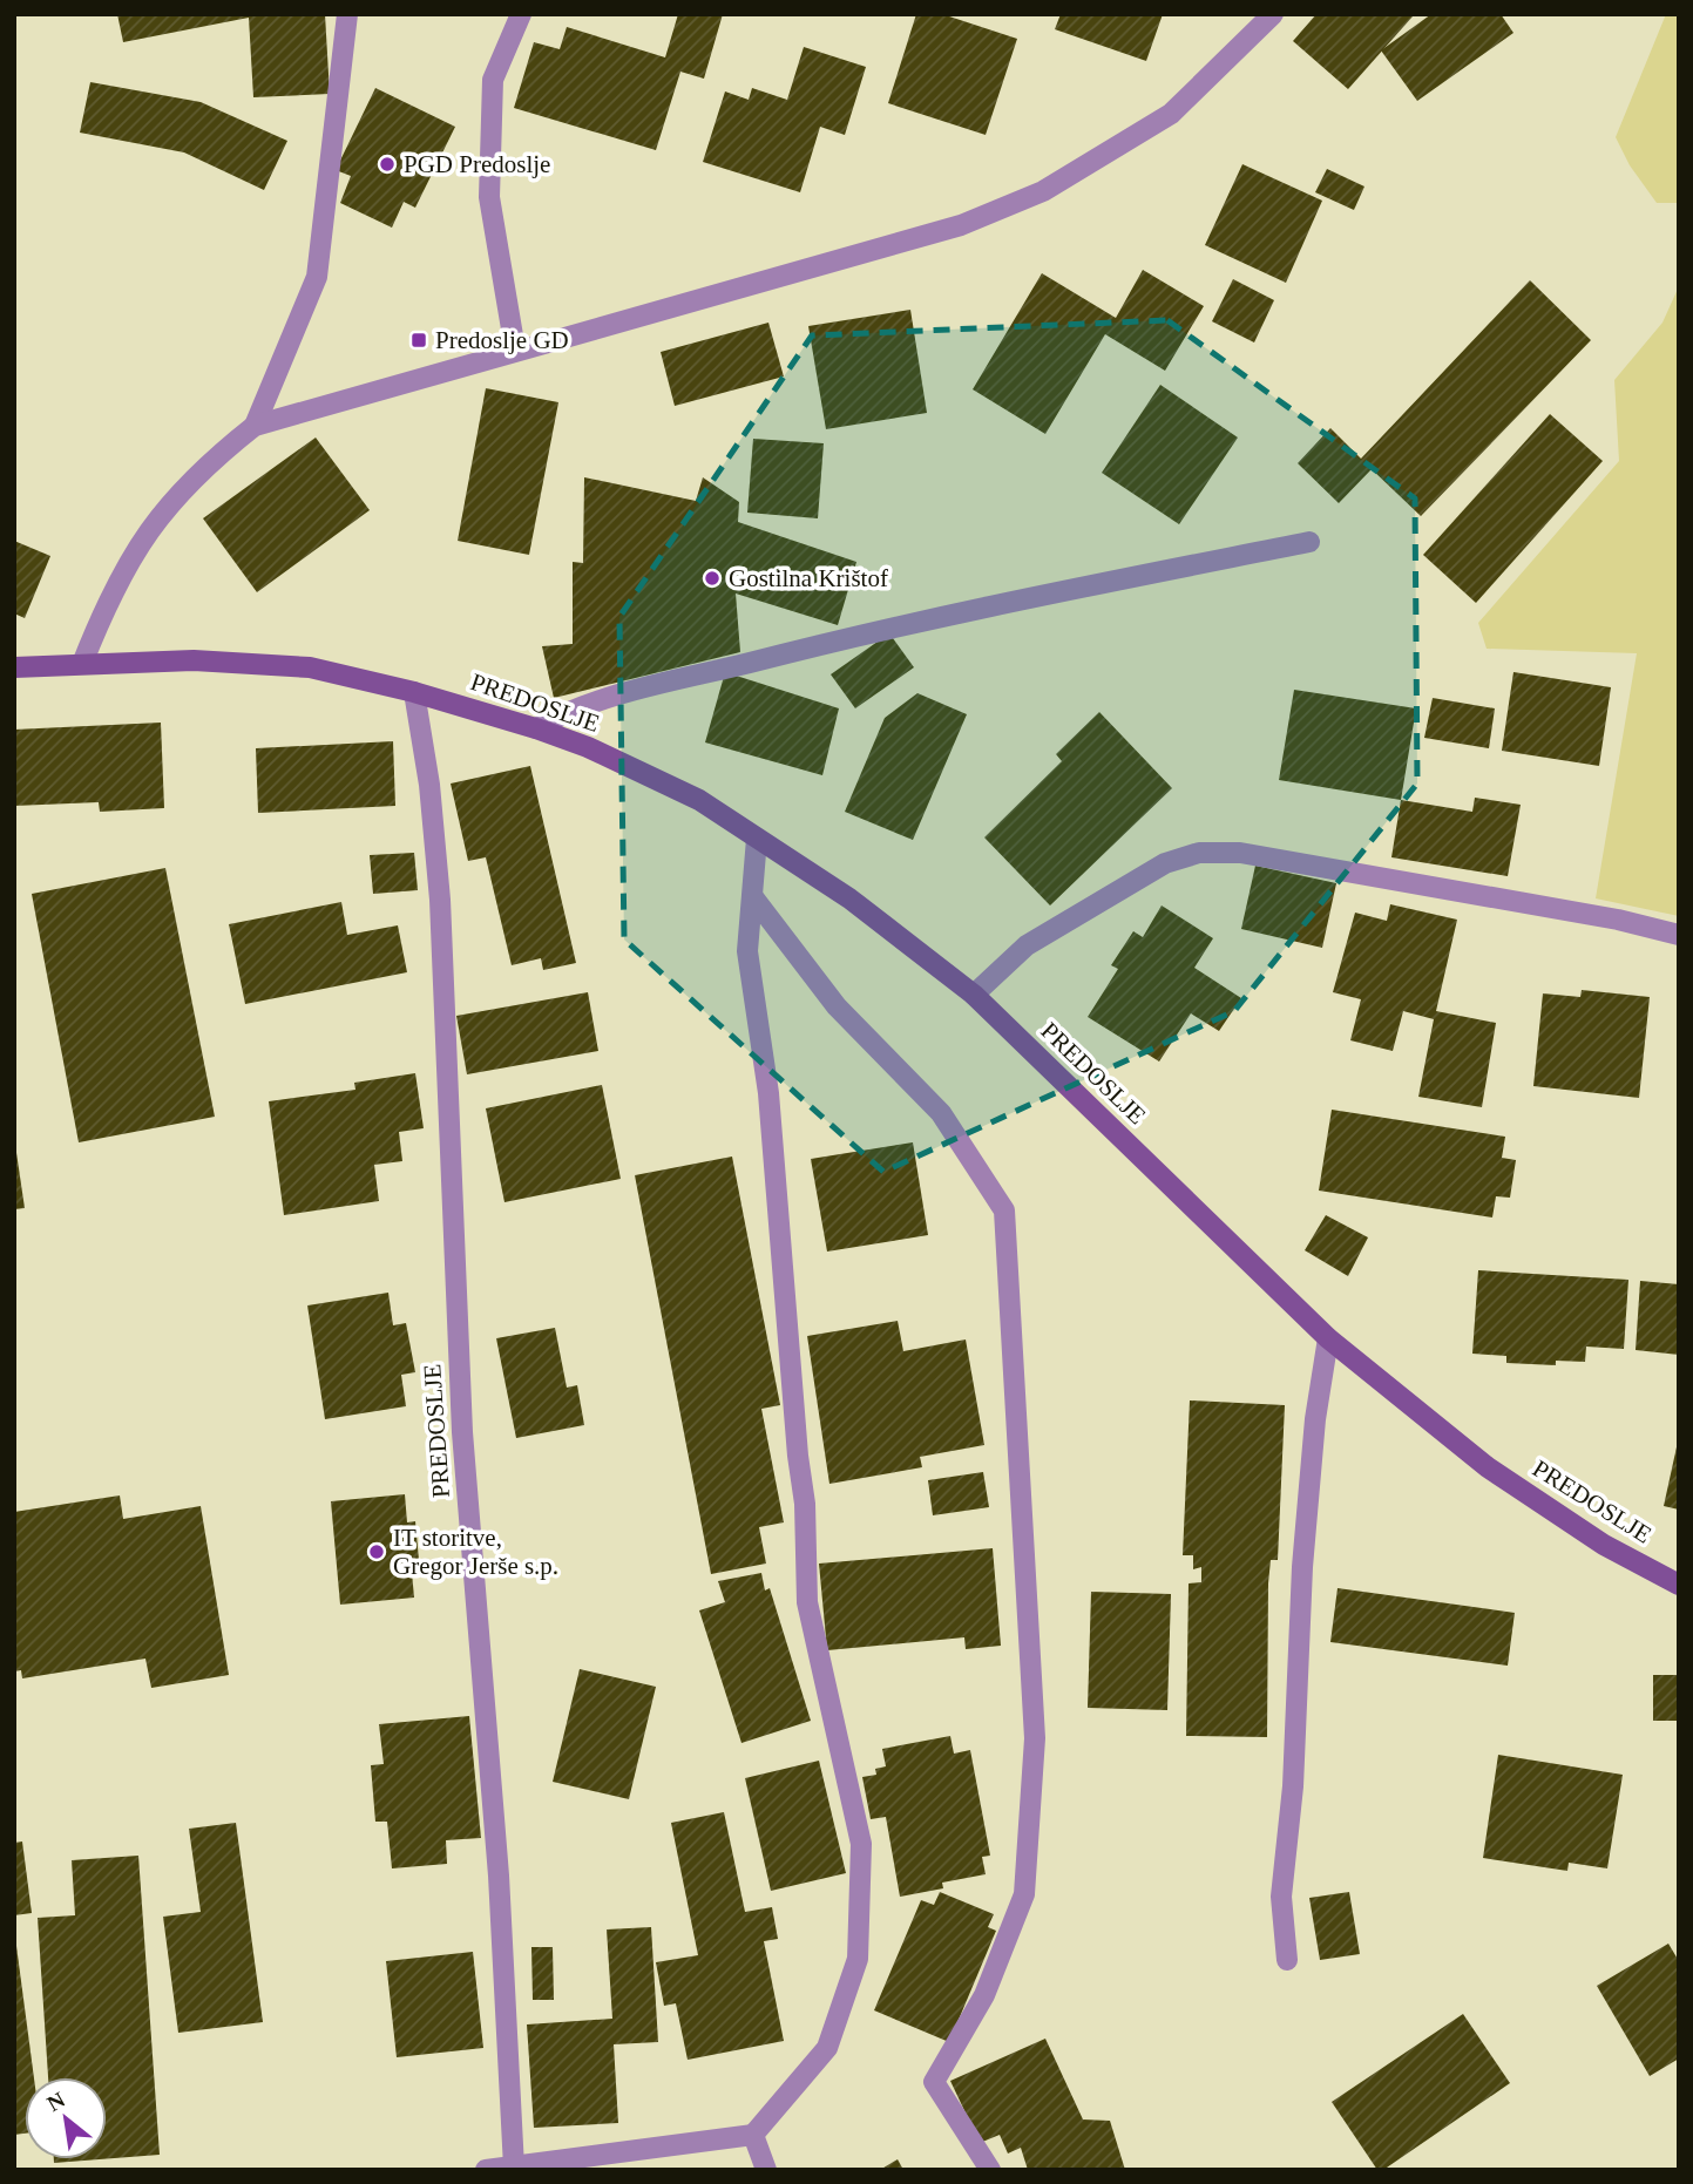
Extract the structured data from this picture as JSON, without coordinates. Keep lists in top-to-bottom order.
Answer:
{
  "streets": {
    "street": ["PREDOSLJE"]
  },
  "places": {
    "other": ["PGD Predoslje", "Gostilna Krištof", "IT storitve, Gregor Jerše s.p."],
    "transit": ["Predoslje GD"]
  },
  "north": "top left"
}
